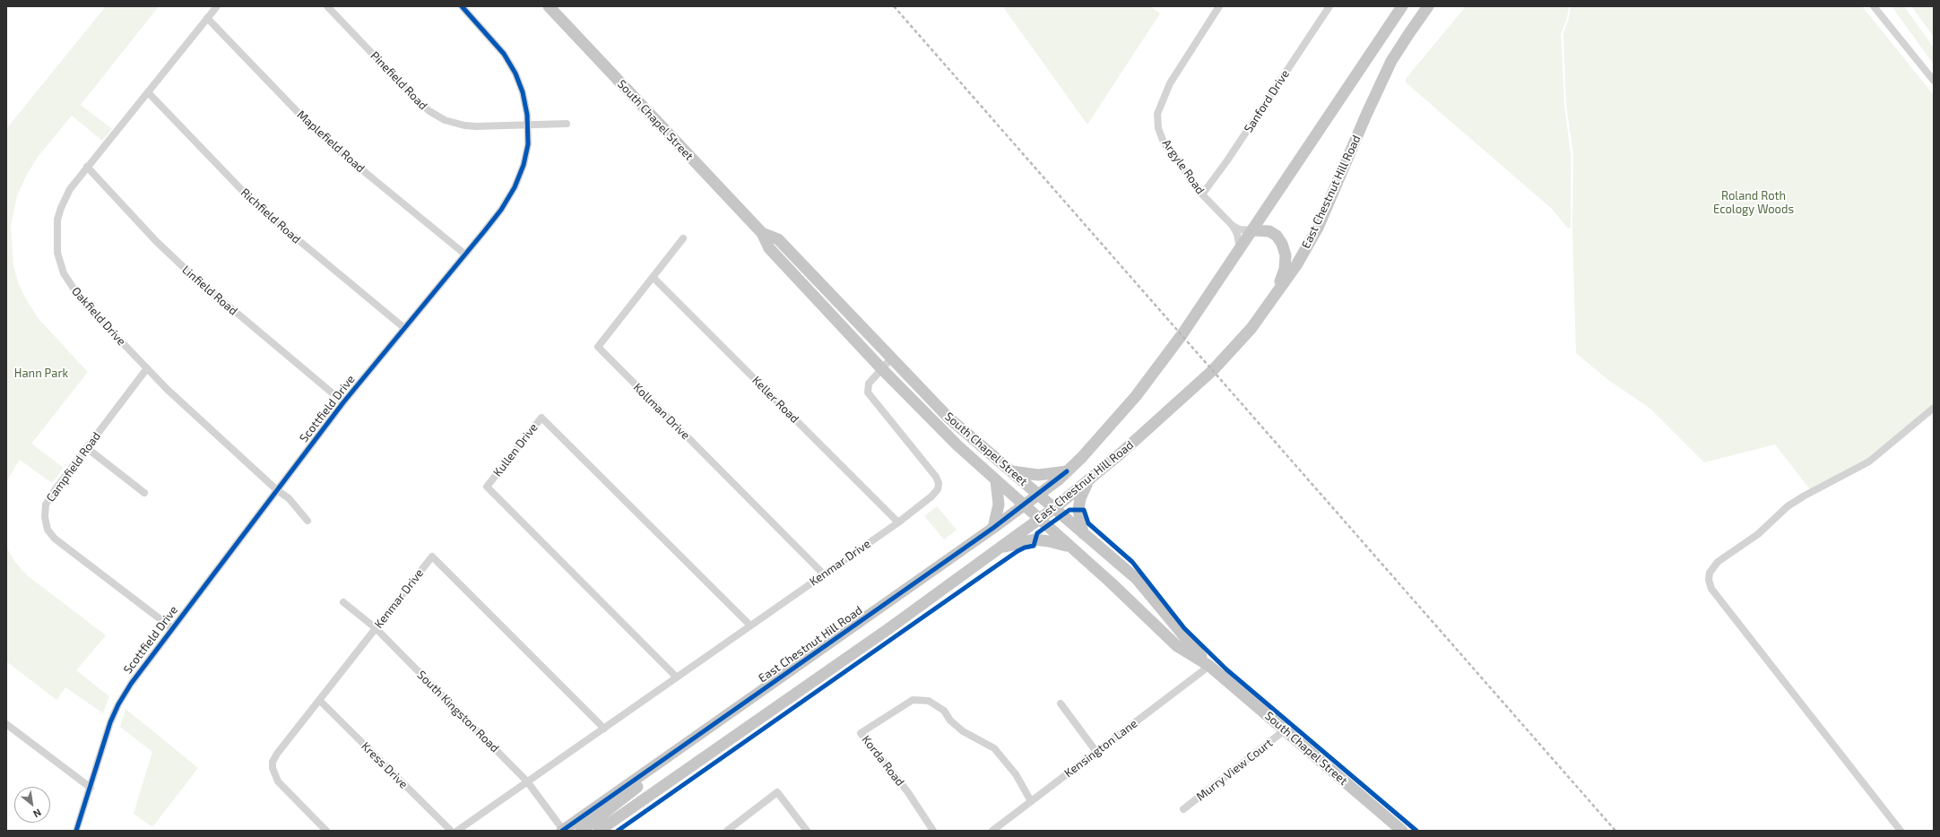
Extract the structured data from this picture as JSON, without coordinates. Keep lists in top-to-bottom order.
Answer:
{
  "streets": {
    "main road": ["South Chapel Street", "East Chestnut Hill Road"],
    "street": [
      "Pinefield Road",
      "Sanford Drive",
      "Maplefield Road",
      "Argyle Road",
      "Richfield Road",
      "Linfield Road",
      "Oakfield Drive",
      "Keller Road",
      "Scottfield Drive",
      "Kollman Drive",
      "Kullen Drive",
      "Campfield Road",
      "Kenmar Drive",
      "South Kingston Road",
      "Kensington Lane",
      "Korda Road",
      "Kress Drive",
      "Murry View Court"
    ]
  },
  "crossings": [
    ["Pinefield Road", "Scottfield Drive"],
    ["Sanford Drive", "Argyle Road"],
    ["South Chapel Street", "East Chestnut Hill Road"],
    ["South Chapel Street", "Kenmar Drive"],
    ["South Chapel Street", "Kensington Lane"],
    ["South Chapel Street", "Murry View Court"],
    ["Maplefield Road", "Oakfield Drive"],
    ["Maplefield Road", "Scottfield Drive"],
    ["Argyle Road", "East Chestnut Hill Road"],
    ["East Chestnut Hill Road", "South Kingston Road"],
    ["Richfield Road", "Oakfield Drive"],
    ["Richfield Road", "Scottfield Drive"],
    ["Linfield Road", "Oakfield Drive"],
    ["Linfield Road", "Scottfield Drive"],
    ["Oakfield Drive", "Scottfield Drive"],
    ["Oakfield Drive", "Campfield Road"],
    ["Keller Road", "Kollman Drive"],
    ["Keller Road", "Kenmar Drive"],
    ["Scottfield Drive", "Campfield Road"],
    ["Kollman Drive", "Kenmar Drive"],
    ["Kullen Drive", "Kenmar Drive"],
    ["Kenmar Drive", "South Kingston Road"],
    ["Kenmar Drive", "Kress Drive"],
    ["Kensington Lane", "Korda Road"]
  ],
  "parks": ["Roland Roth Ecology Woods", "Hann Park"],
  "north": "bottom right"
}
